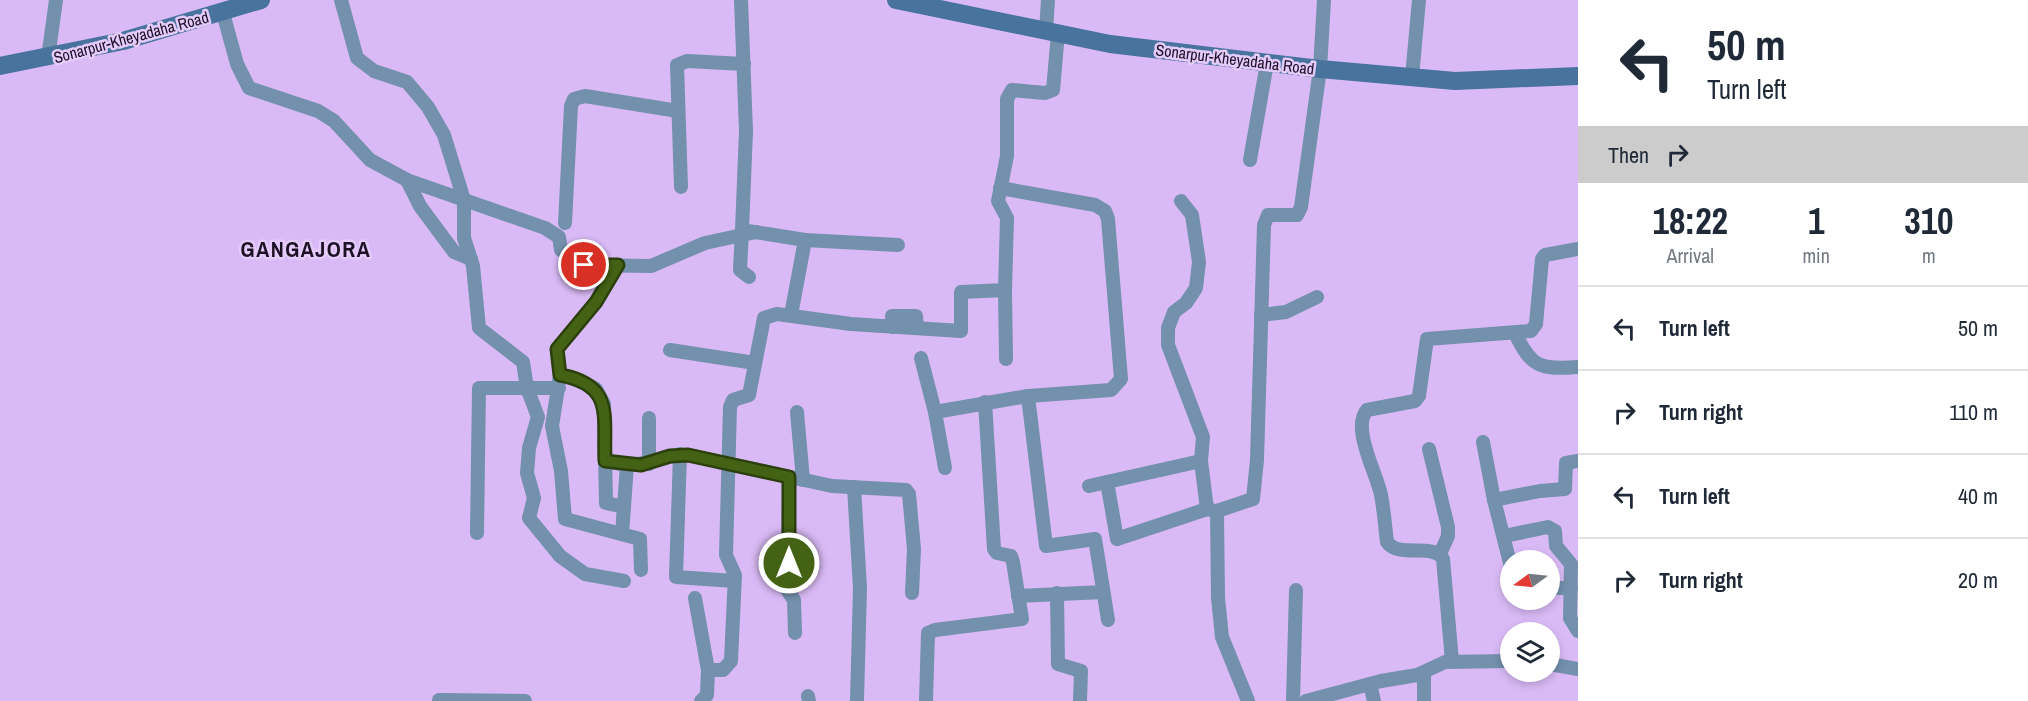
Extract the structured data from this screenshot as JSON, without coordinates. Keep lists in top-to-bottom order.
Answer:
{
  "streets": {
    "main road": ["Sonarpur-Kheyadaha Road"]
  },
  "districts": ["GANGAJORA"],
  "north": "left",
  "page": {
    "turn": ["50 m", "Turn left"],
    "then": "Then",
    "eta": [
      "18:22",
      "Arrival",
      "1",
      "min",
      "310",
      "m"
    ],
    "list": [
      {
        "name": "Turn left",
        "value": "50 m"
      },
      {
        "name": "Turn right",
        "value": "110 m"
      },
      {
        "name": "Turn left",
        "value": "40 m"
      },
      {
        "name": "Turn right",
        "value": "20 m"
      }
    ]
  }
}
